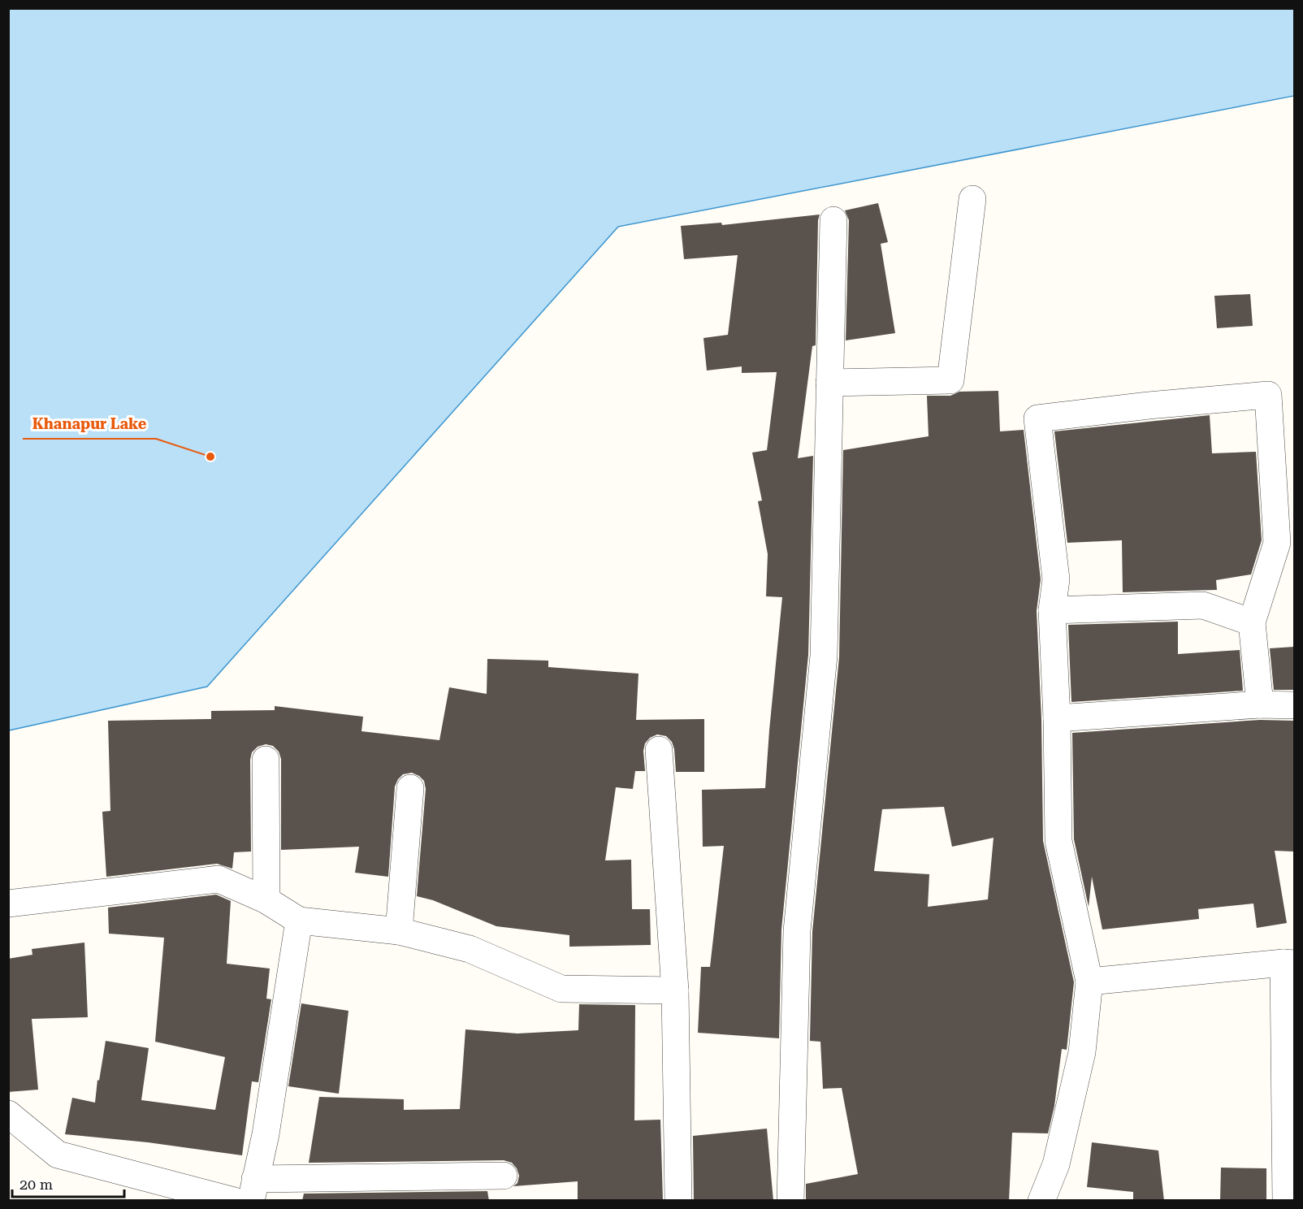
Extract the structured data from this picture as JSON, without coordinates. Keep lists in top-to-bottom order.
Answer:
{
  "places": ["Khanapur Lake"],
  "scale_bar": "20 m"
}
